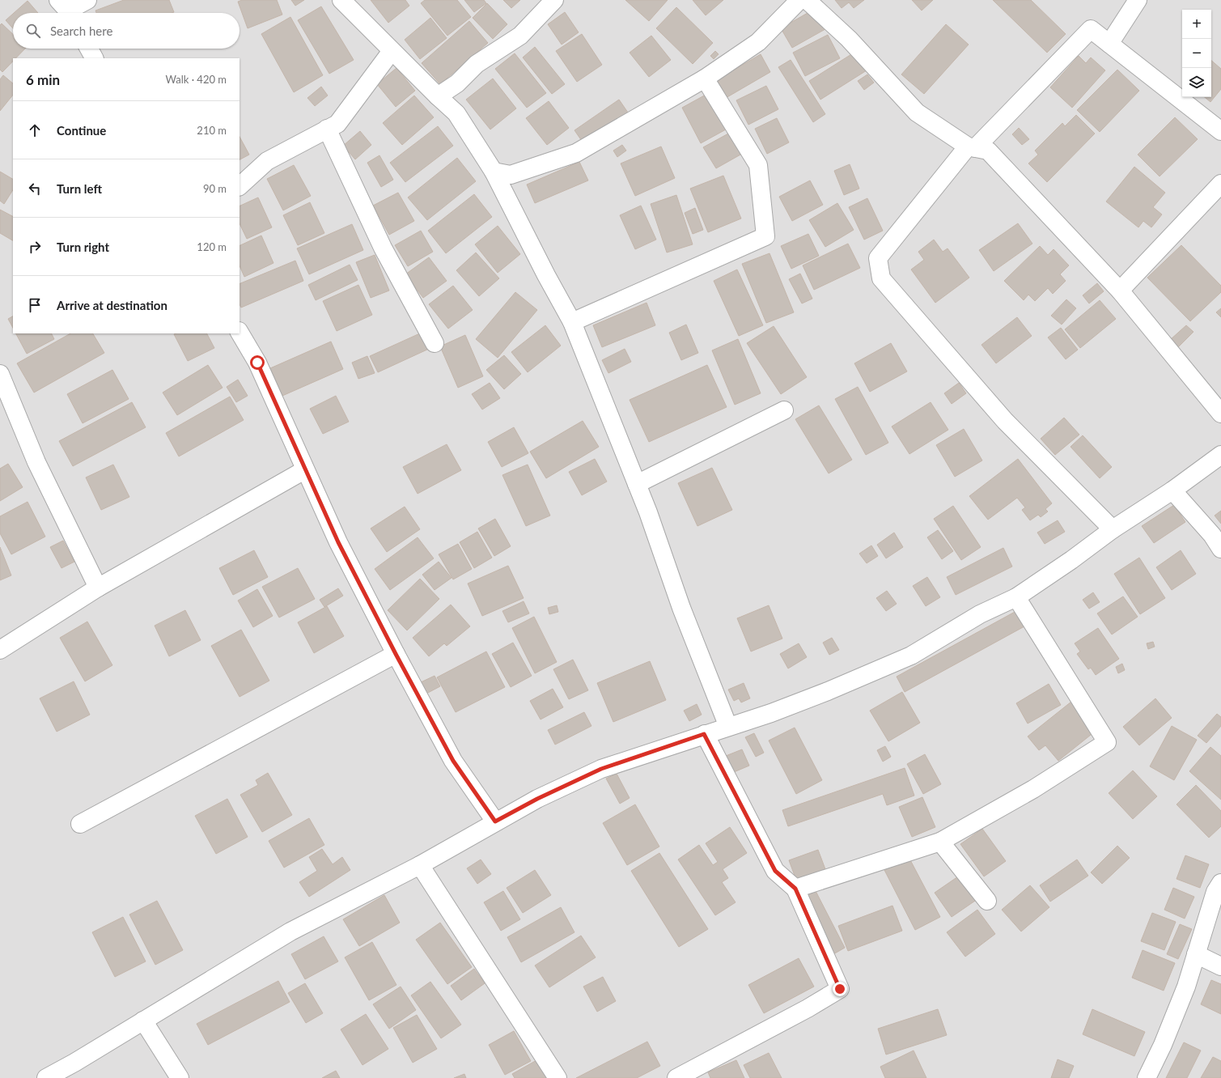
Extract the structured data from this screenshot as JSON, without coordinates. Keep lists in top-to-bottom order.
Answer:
{
  "page": {
    "map_buttons": ["+", "−"],
    "search": "Search here",
    "heading": ["6 min", "Walk · 420 m"],
    "list": [
      ["Continue", "210 m"],
      ["Turn left", "90 m"],
      ["Turn right", "120 m"],
      "Arrive at destination"
    ]
  }
}
